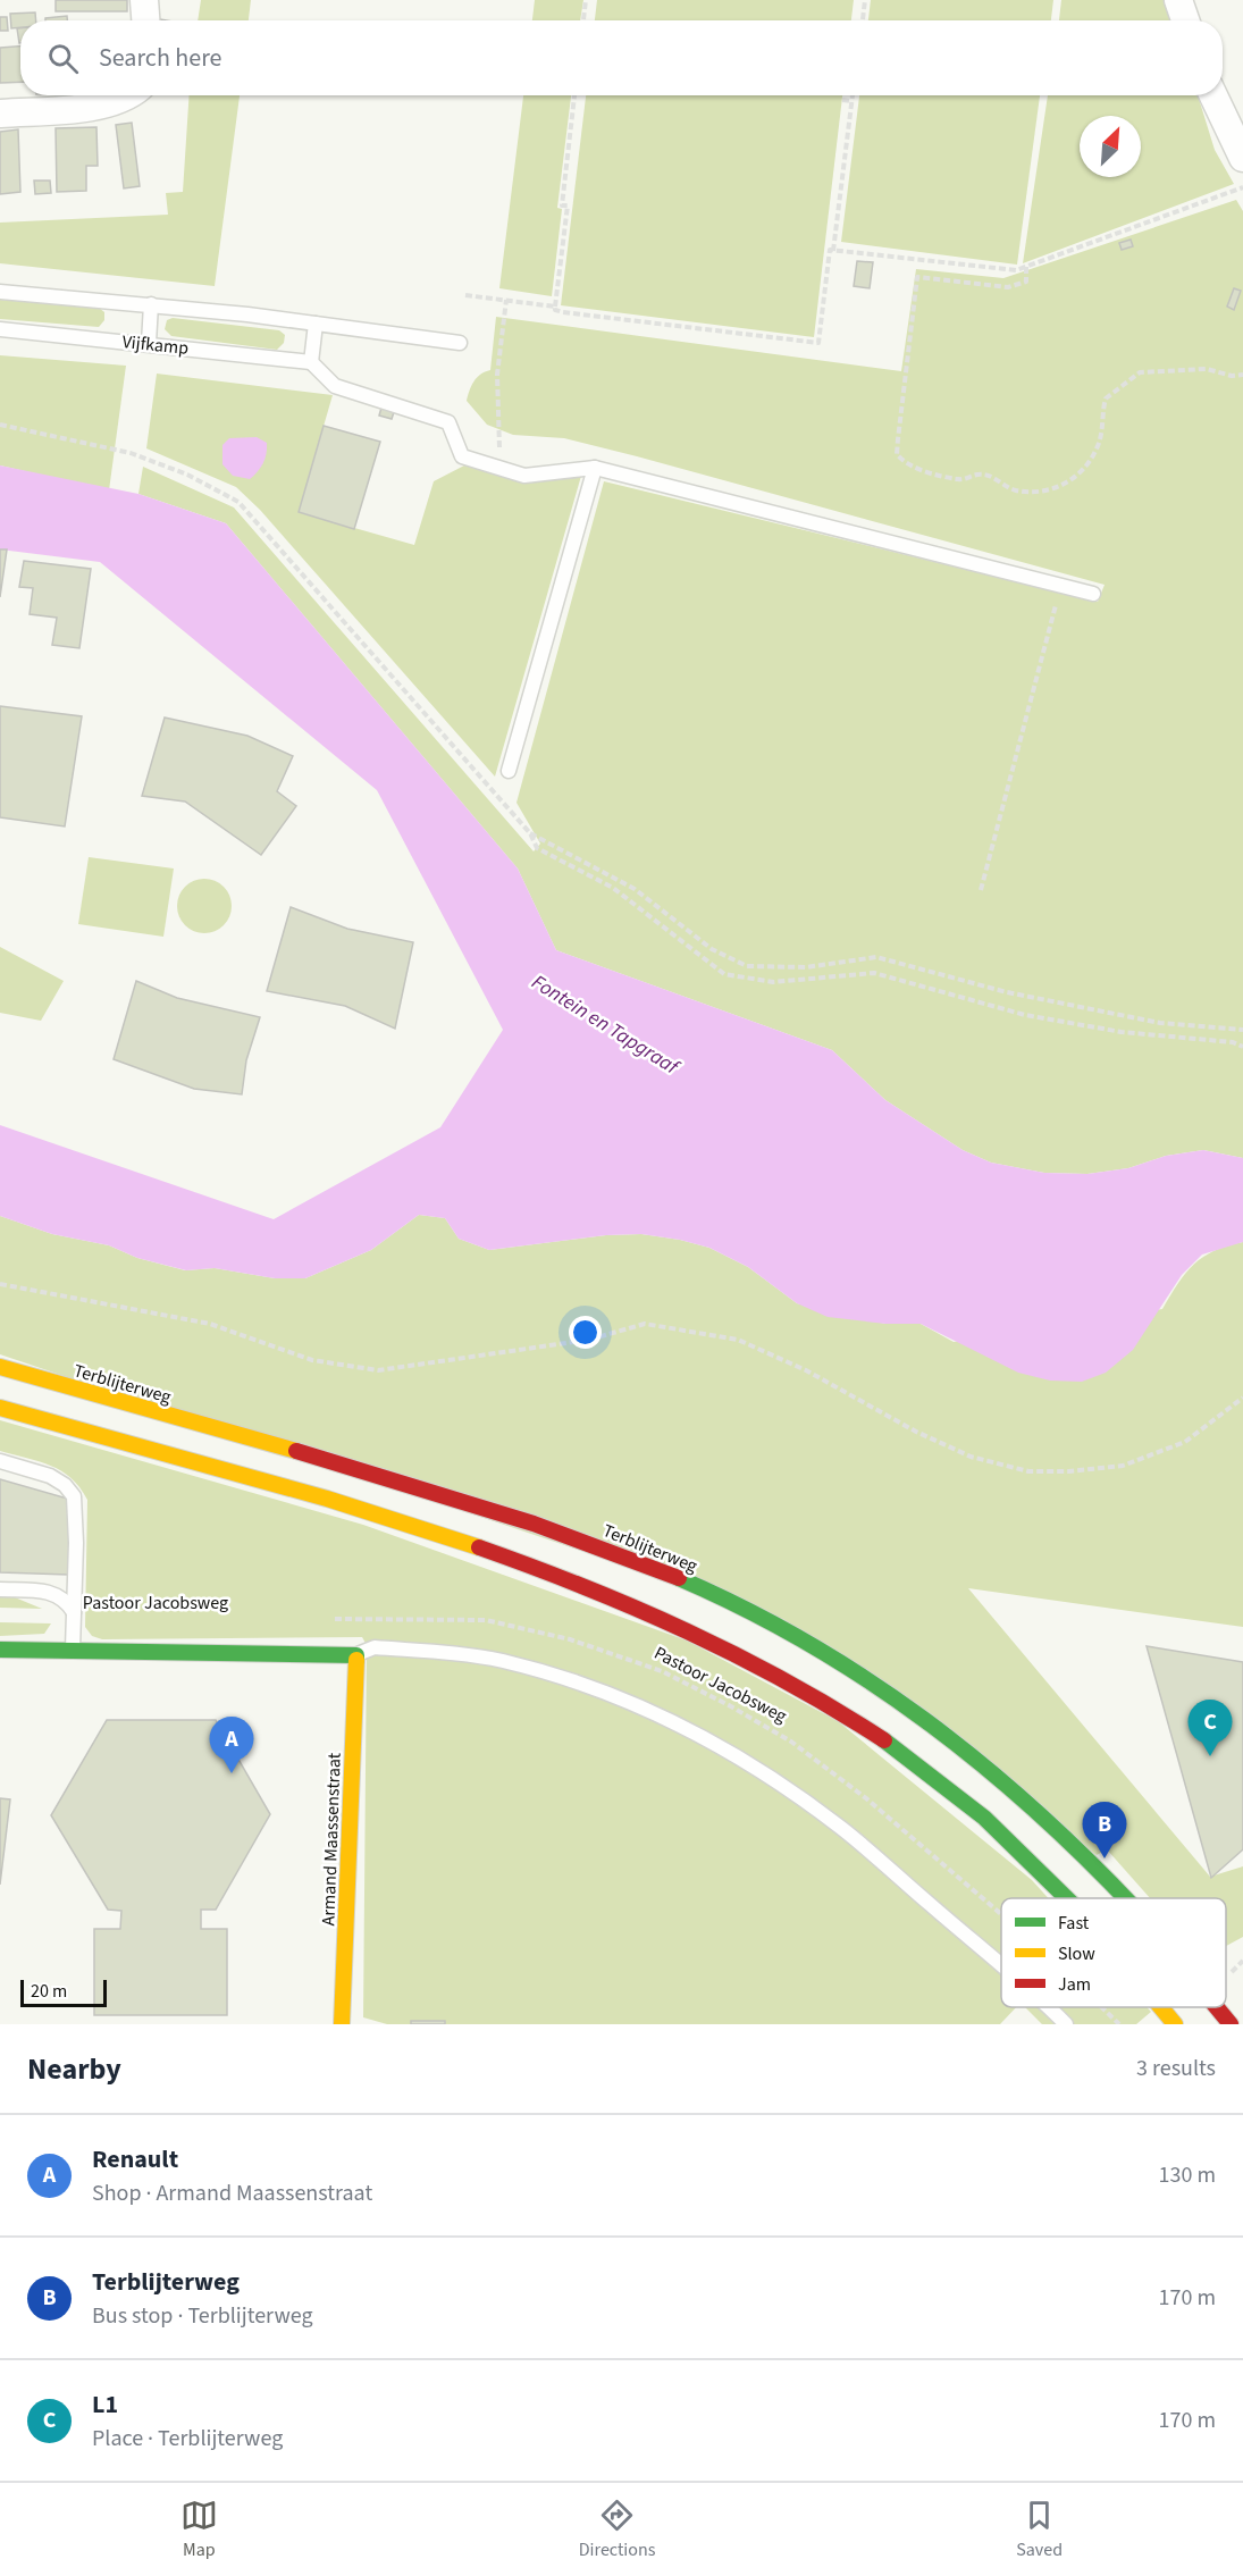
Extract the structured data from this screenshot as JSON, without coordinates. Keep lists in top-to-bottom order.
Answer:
{
  "streets": {
    "main road": ["Terblijterweg", "Armand Maassenstraat"],
    "lane": ["Vijfkamp"],
    "path": ["Pastoor Jacobsweg"]
  },
  "water": ["Fontein en Tapgraaf"],
  "legend": ["Fast", "Slow", "Jam"],
  "scale_bar": "20 m",
  "north": "top right",
  "page": {
    "search": "Search here",
    "pins": ["C", "A", "B"],
    "scale": "20 m",
    "heading": ["Nearby", "3 results"],
    "list": [
      {
        "mark": "A",
        "name": "Renault",
        "note": "Shop · Armand Maassenstraat",
        "value": "130 m"
      },
      {
        "mark": "B",
        "name": "Terblijterweg",
        "note": "Bus stop · Terblijterweg",
        "value": "170 m"
      },
      {
        "mark": "C",
        "name": "L1",
        "note": "Place · Terblijterweg",
        "value": "170 m"
      }
    ],
    "nav": ["Map", "Directions", "Saved"]
  }
}
